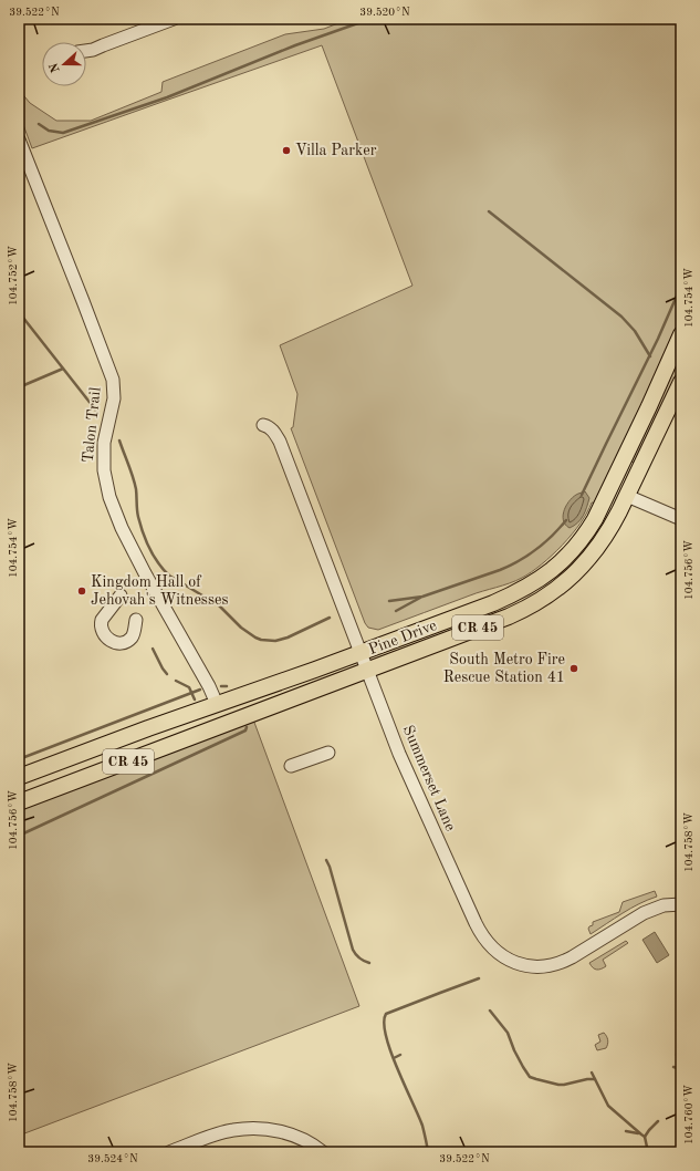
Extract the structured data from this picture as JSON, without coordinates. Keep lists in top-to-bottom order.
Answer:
{
  "streets": {
    "main road": ["CR 45", "Pine Drive"],
    "street": ["Talon Trail", "Summerset Lane"]
  },
  "crossings": [
    ["Talon Trail", "Pine Drive"],
    ["Pine Drive", "Summerset Lane"]
  ],
  "places": ["Villa Parker", "Kingdom Hall of Jehovah's Witnesses", "South Metro Fire Rescue Station 41"],
  "north": "left",
  "coordinates": [
    "39.522°N",
    "39.520°N",
    "104.752°W",
    "104.754°W",
    "104.756°W",
    "104.758°W",
    "104.760°W",
    "39.524°N"
  ]
}
